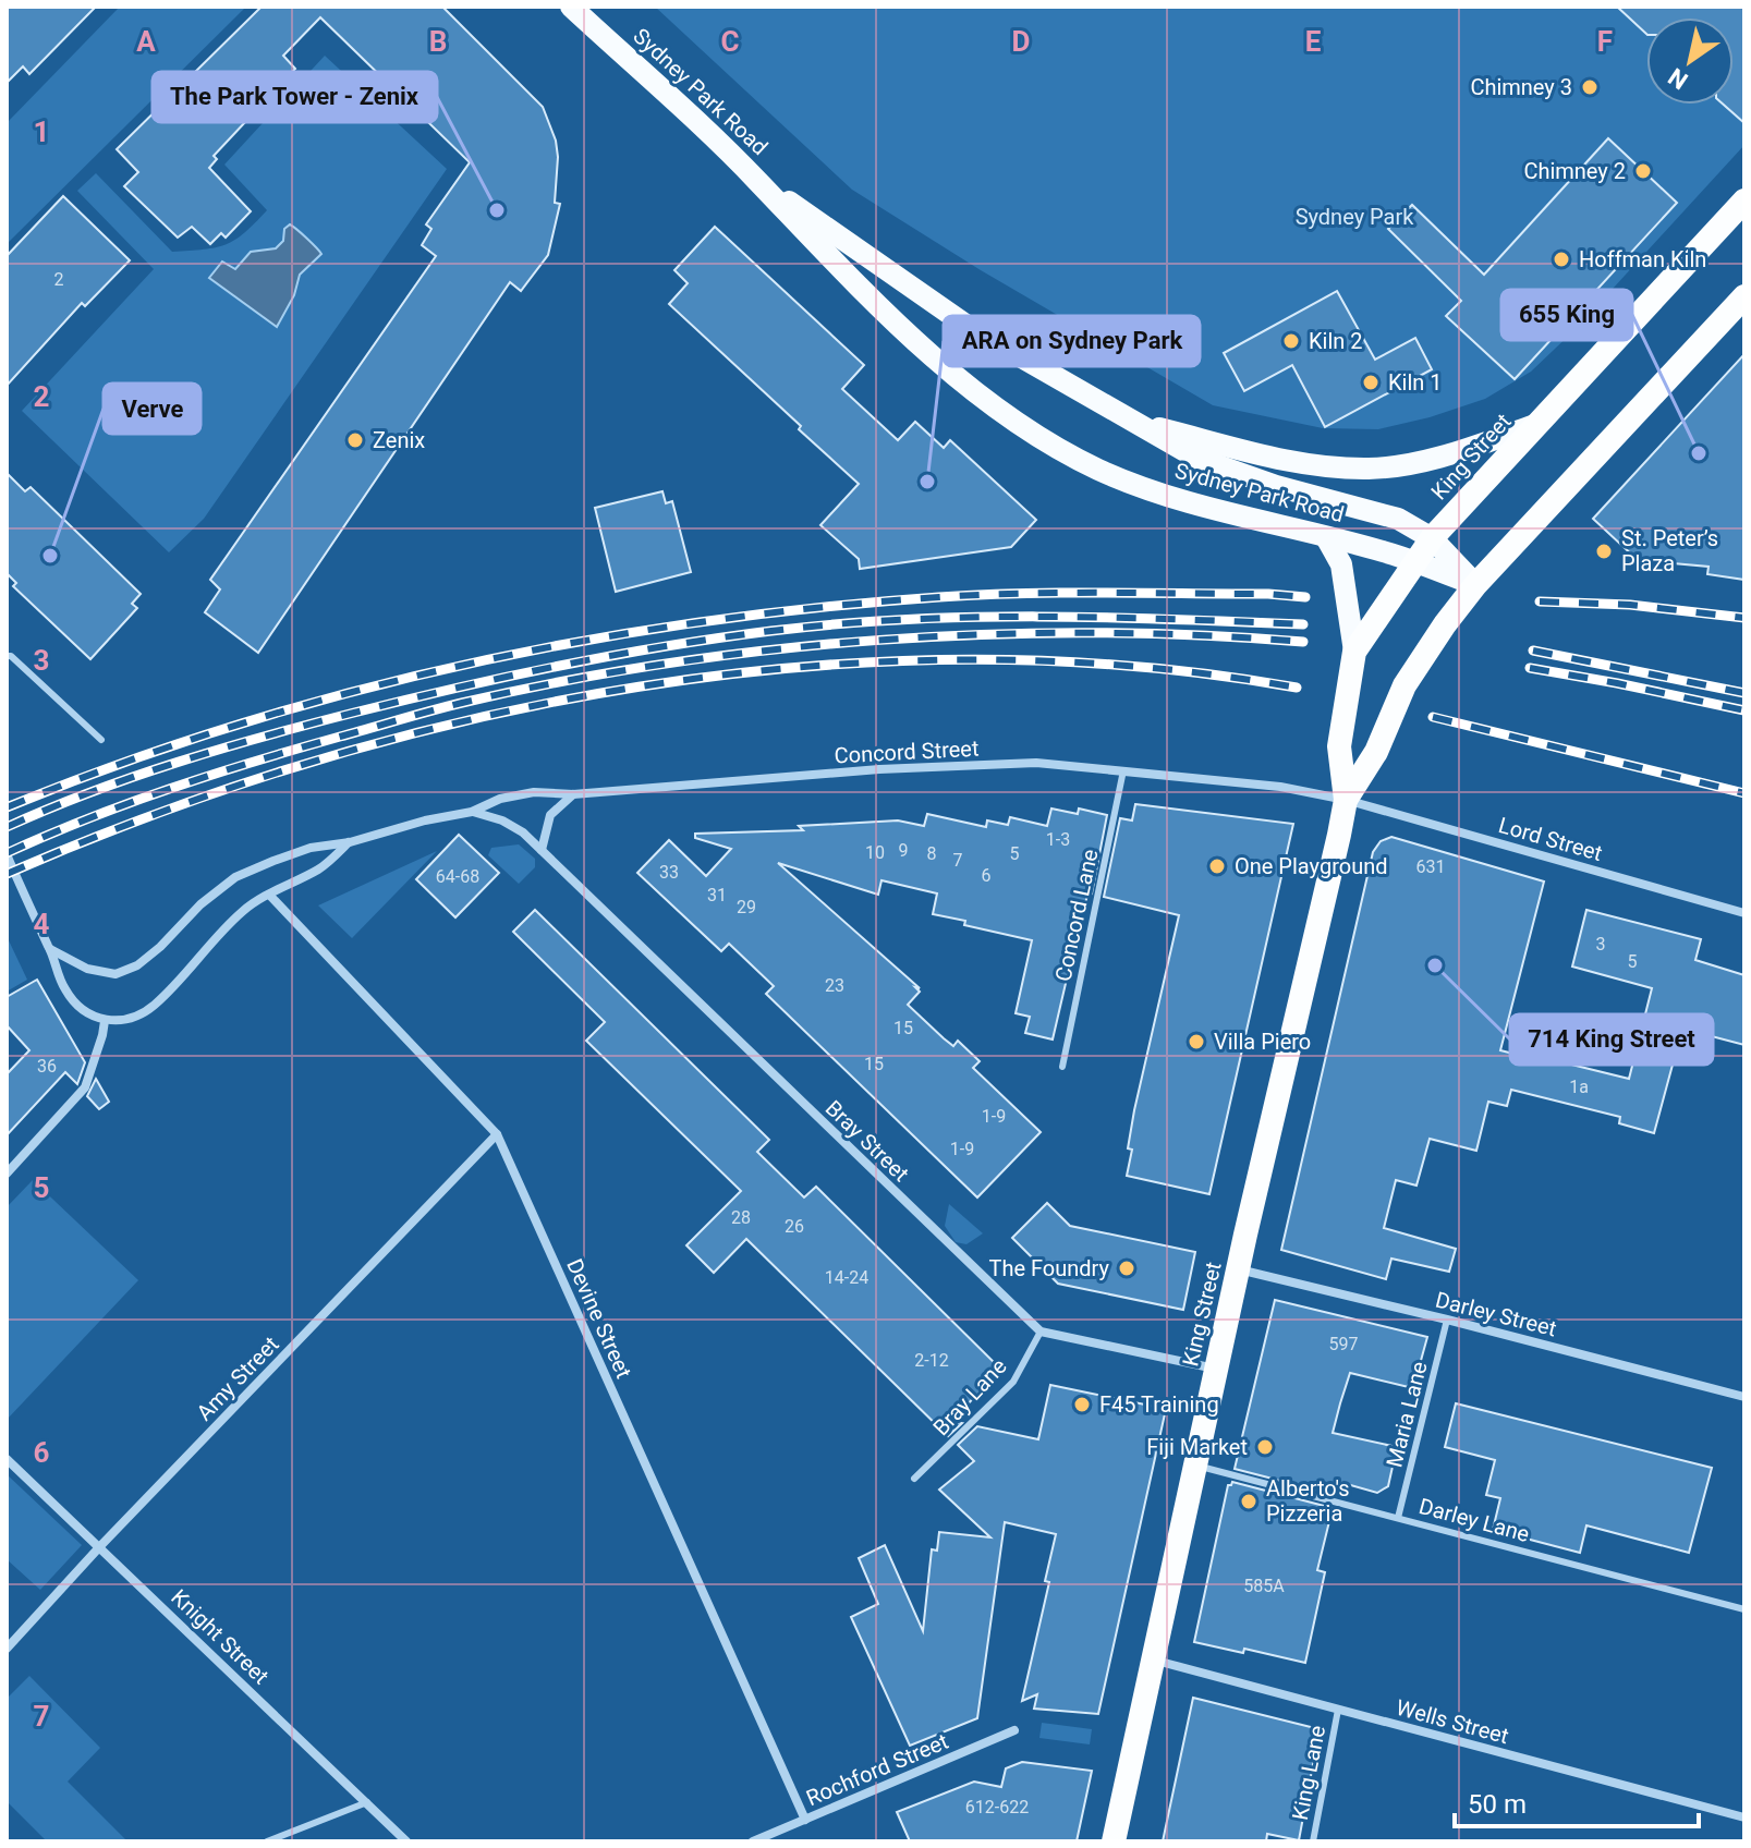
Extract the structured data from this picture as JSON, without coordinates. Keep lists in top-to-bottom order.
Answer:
{
  "streets": {
    "highway": ["King Street"],
    "main road": ["Sydney Park Road"],
    "street": [
      "Concord Street",
      "Lord Street",
      "Bray Street",
      "Darley Street",
      "Devine Street",
      "Amy Street",
      "Knight Street",
      "Wells Street",
      "Rochford Street"
    ],
    "lane": [
      "Concord Lane",
      "Bray Lane",
      "Maria Lane",
      "Darley Lane",
      "King Lane"
    ]
  },
  "crossings": [
    ["Sydney Park Road", "King Street"],
    ["King Street", "Concord Street"],
    ["King Street", "Lord Street"],
    ["King Street", "Darley Street"],
    ["King Street", "Darley Lane"],
    ["King Street", "Wells Street"],
    ["Concord Street", "Lord Street"],
    ["Concord Street", "Concord Lane"],
    ["Concord Street", "Bray Street"],
    ["Bray Street", "Bray Lane"],
    ["Darley Street", "Maria Lane"],
    ["Devine Street", "Amy Street"],
    ["Devine Street", "Rochford Street"],
    ["Amy Street", "Knight Street"],
    ["Maria Lane", "Darley Lane"],
    ["Wells Street", "King Lane"]
  ],
  "parks": ["Sydney Park"],
  "places": [
    "Chimney 3",
    "Chimney 2",
    "The Park Tower - Zenix",
    "Hoffman Kiln",
    "Kiln 2",
    "Kiln 1",
    "Zenix",
    "655 King",
    "ARA on Sydney Park",
    "St. Peter’s Plaza",
    "Verve",
    "One Playground",
    "714 King Street",
    "Villa Piero",
    "The Foundry",
    "F45 Training",
    "Fiji Market",
    "Alberto's Pizzeria"
  ],
  "house_numbers": [
    "2",
    "1-3",
    "9",
    "10",
    "8",
    "5",
    "7",
    "631",
    "33",
    "6",
    "64-68",
    "31",
    "29",
    "3",
    "5",
    "23",
    "15",
    "15",
    "36",
    "1a",
    "1-9",
    "1-9",
    "28",
    "26",
    "14-24",
    "597",
    "2-12",
    "585A",
    "612-622"
  ],
  "scale_bar": "50 m",
  "north": "bottom left",
  "grid": {
    "columns": [
      "A",
      "B",
      "C",
      "D",
      "E",
      "F"
    ],
    "rows": [
      "1",
      "2",
      "3",
      "4",
      "5",
      "6",
      "7"
    ]
  }
}
